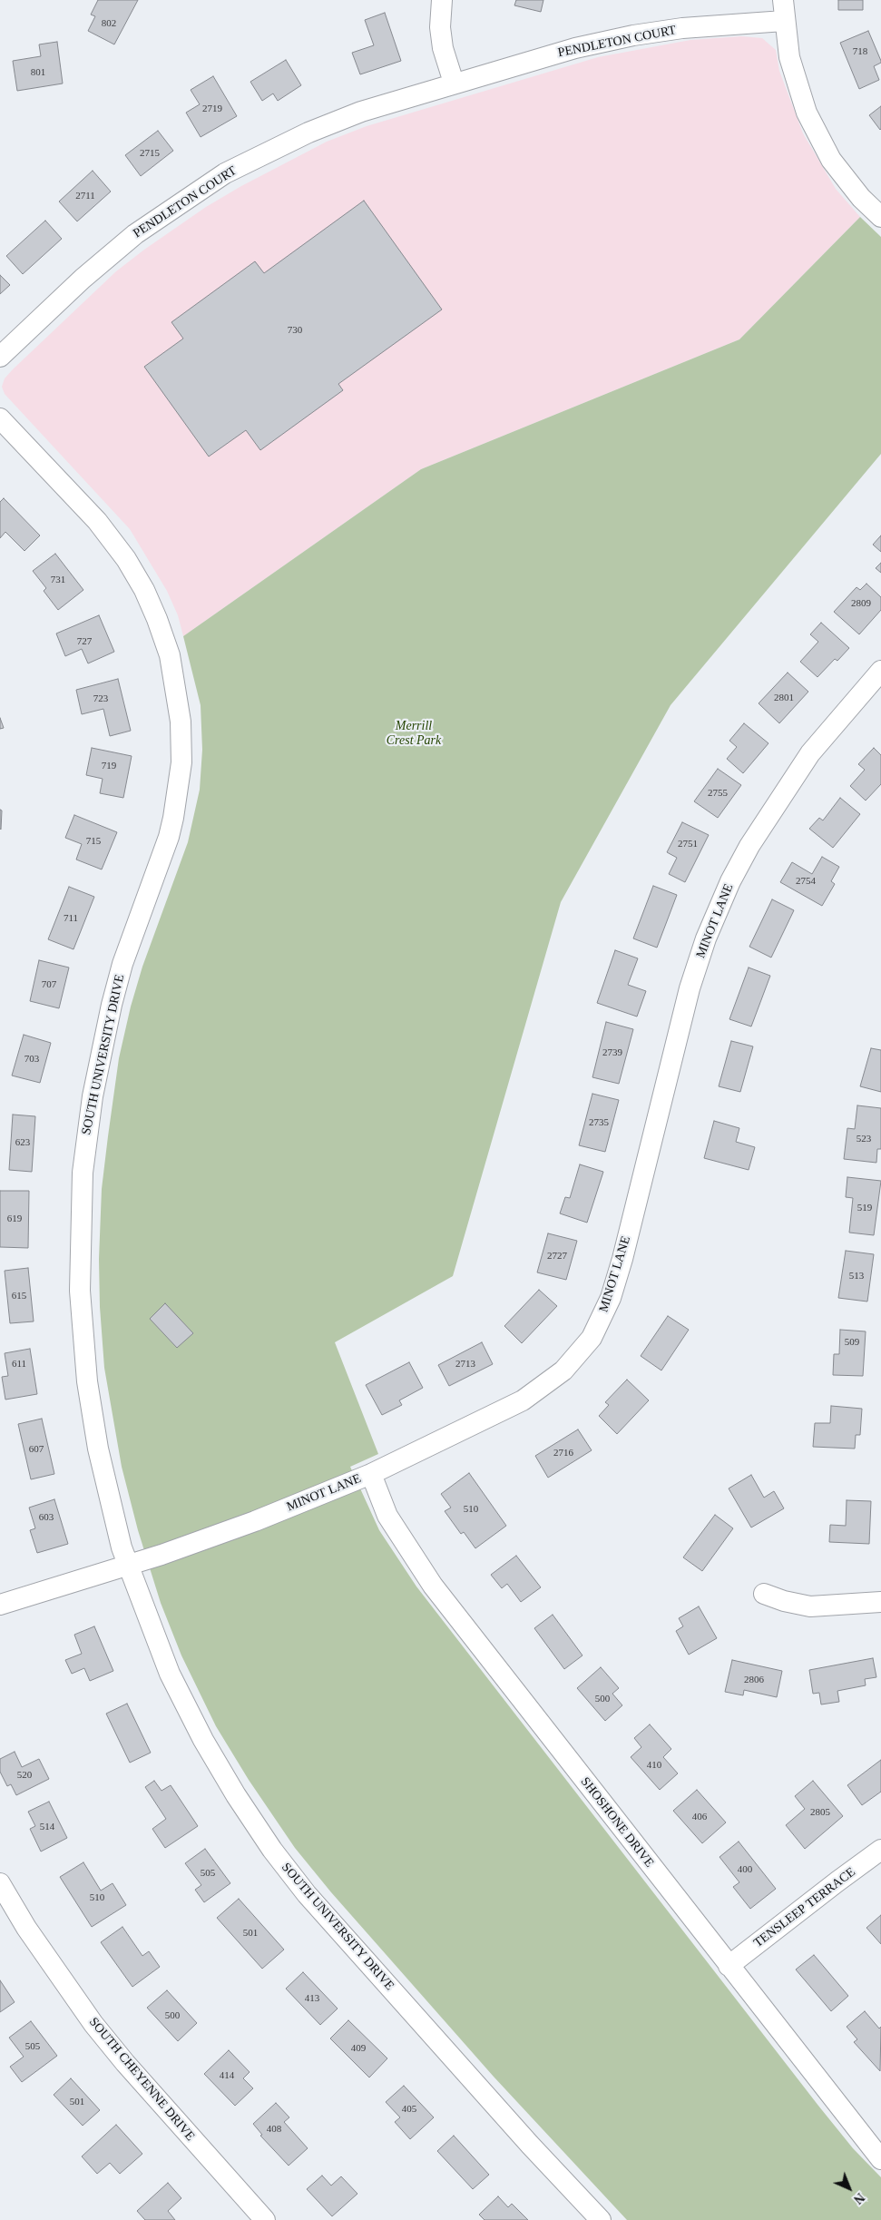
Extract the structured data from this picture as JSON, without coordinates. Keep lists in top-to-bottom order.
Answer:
{
  "streets": {
    "street": [
      "PENDLETON COURT",
      "MINOT LANE",
      "SOUTH UNIVERSITY DRIVE",
      "SHOSHONE DRIVE",
      "TENSLEEP TERRACE",
      "SOUTH CHEYENNE DRIVE"
    ]
  },
  "crossings": [
    ["MINOT LANE", "SOUTH UNIVERSITY DRIVE"],
    ["MINOT LANE", "SHOSHONE DRIVE"],
    ["SHOSHONE DRIVE", "TENSLEEP TERRACE"]
  ],
  "parks": ["Merrill Crest Park"],
  "house_numbers": [
    "802",
    "718",
    "801",
    "2719",
    "2715",
    "2711",
    "730",
    "731",
    "2809",
    "727",
    "2801",
    "723",
    "719",
    "2755",
    "715",
    "2751",
    "2754",
    "711",
    "707",
    "2739",
    "703",
    "2735",
    "523",
    "623",
    "519",
    "619",
    "2727",
    "513",
    "615",
    "509",
    "611",
    "2713",
    "607",
    "2716",
    "510",
    "603",
    "2806",
    "500",
    "410",
    "520",
    "2805",
    "406",
    "514",
    "400",
    "505",
    "510",
    "501",
    "413",
    "500",
    "505",
    "409",
    "414",
    "501",
    "405",
    "408"
  ],
  "north": "bottom right"
}
